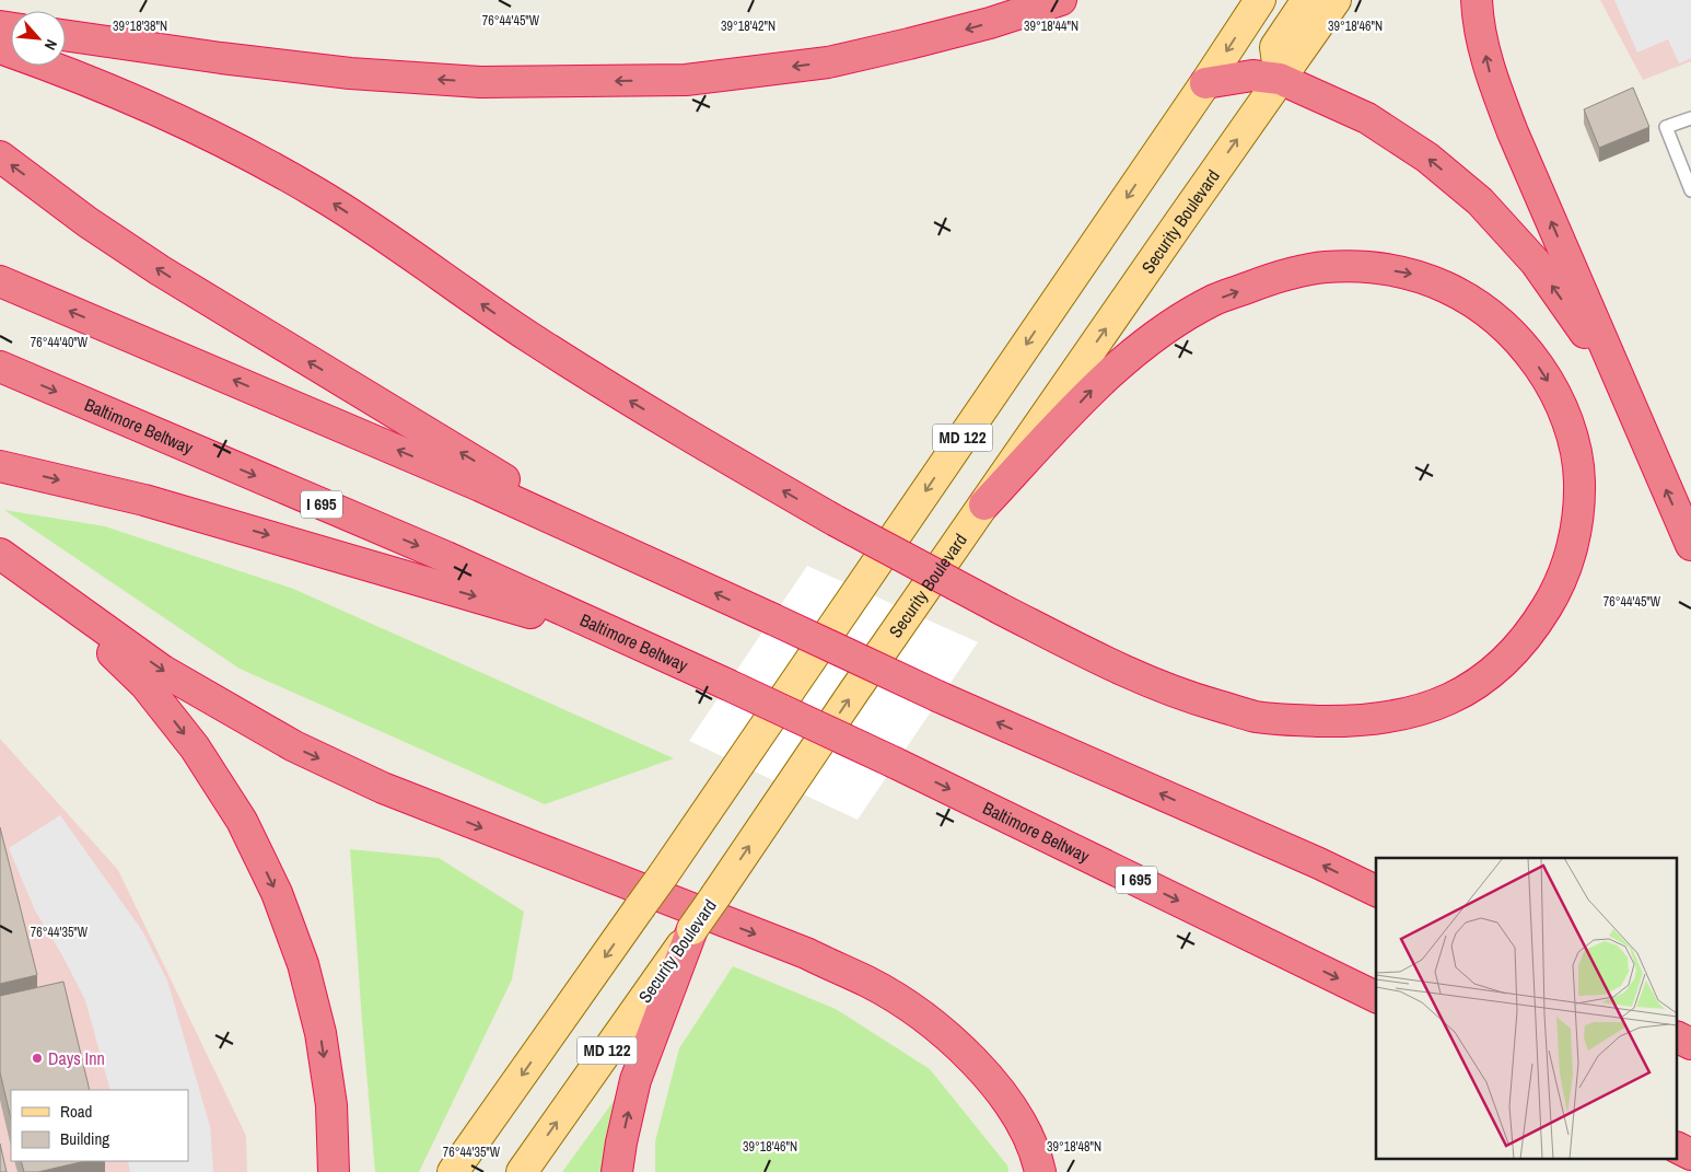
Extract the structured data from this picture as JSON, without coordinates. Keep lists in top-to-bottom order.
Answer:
{
  "streets": {
    "highway": ["Baltimore Beltway", "I 695"],
    "main road": ["Security Boulevard", "MD 122"]
  },
  "places": ["Days Inn"],
  "legend": ["Road", "Building"],
  "north": "bottom right",
  "coordinates": [
    "76°44'45\"W",
    "39°18'38\"N",
    "39°18'42\"N",
    "39°18'44\"N",
    "39°18'46\"N",
    "76°44'40\"W",
    "76°44'35\"W",
    "39°18'48\"N"
  ]
}
